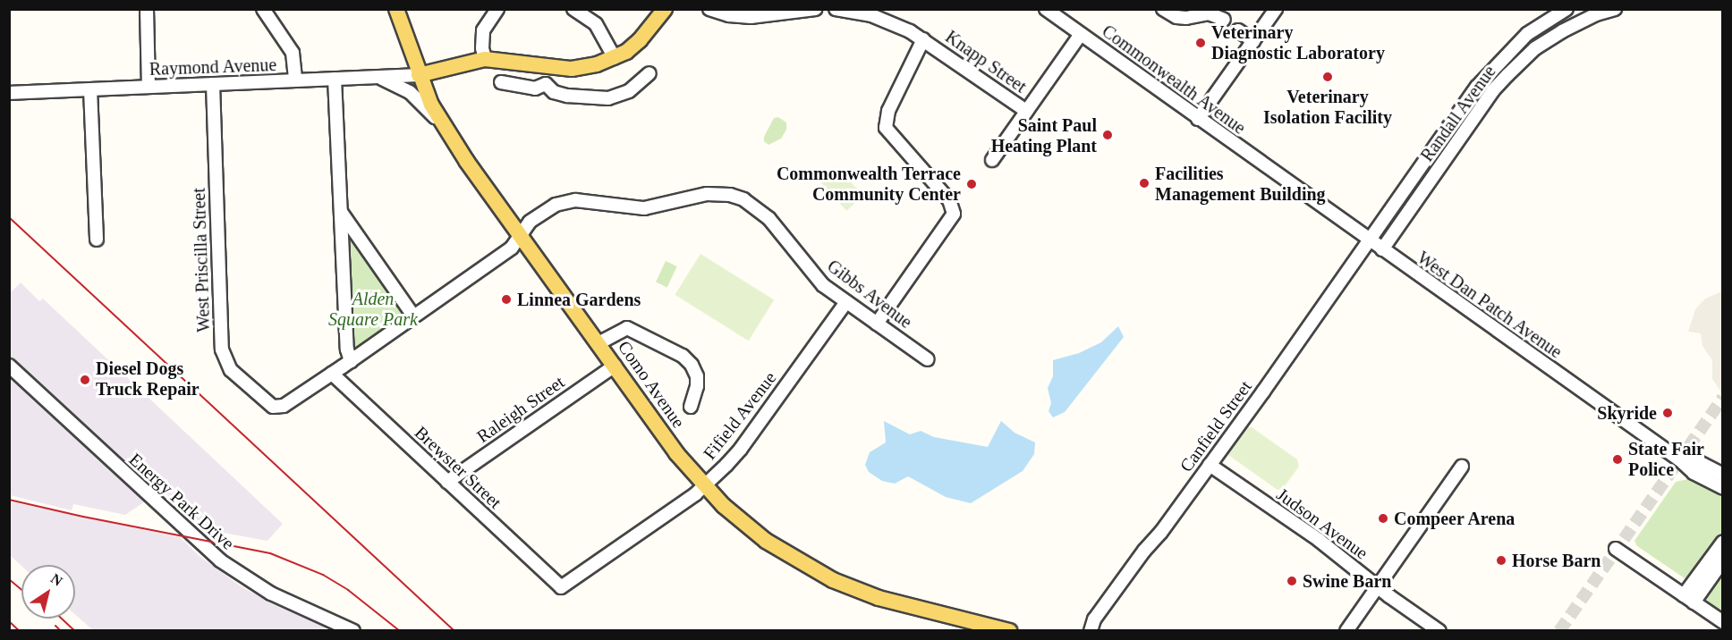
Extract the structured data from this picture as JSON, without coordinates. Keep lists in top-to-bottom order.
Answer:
{
  "streets": {
    "main road": ["Como Avenue"],
    "street": [
      "Knapp Street",
      "Raymond Avenue",
      "Commonwealth Avenue",
      "Randall Avenue",
      "West Priscilla Street",
      "Gibbs Avenue",
      "West Dan Patch Avenue",
      "Raleigh Street",
      "Fifield Avenue",
      "Canfield Street",
      "Brewster Street",
      "Energy Park Drive",
      "Judson Avenue"
    ]
  },
  "crossings": [
    ["Raymond Avenue", "West Priscilla Street"],
    ["Raymond Avenue", "Como Avenue"],
    ["Commonwealth Avenue", "West Dan Patch Avenue"],
    ["Randall Avenue", "West Dan Patch Avenue"],
    ["Randall Avenue", "Canfield Street"],
    ["West Priscilla Street", "Gibbs Avenue"],
    ["Gibbs Avenue", "Como Avenue"],
    ["Gibbs Avenue", "Fifield Avenue"],
    ["Gibbs Avenue", "Brewster Street"],
    ["West Dan Patch Avenue", "Canfield Street"],
    ["Como Avenue", "Raleigh Street"],
    ["Como Avenue", "Fifield Avenue"],
    ["Raleigh Street", "Brewster Street"],
    ["Fifield Avenue", "Brewster Street"],
    ["Canfield Street", "Judson Avenue"]
  ],
  "parks": ["Alden Square Park"],
  "places": [
    "Veterinary Diagnostic Laboratory",
    "Veterinary Isolation Facility",
    "Saint Paul Heating Plant",
    "Facilities Management Building",
    "Commonwealth Terrace Community Center",
    "Linnea Gardens",
    "Diesel Dogs Truck Repair",
    "Skyride",
    "State Fair Police",
    "Compeer Arena",
    "Horse Barn",
    "Swine Barn"
  ],
  "north": "top right"
}
